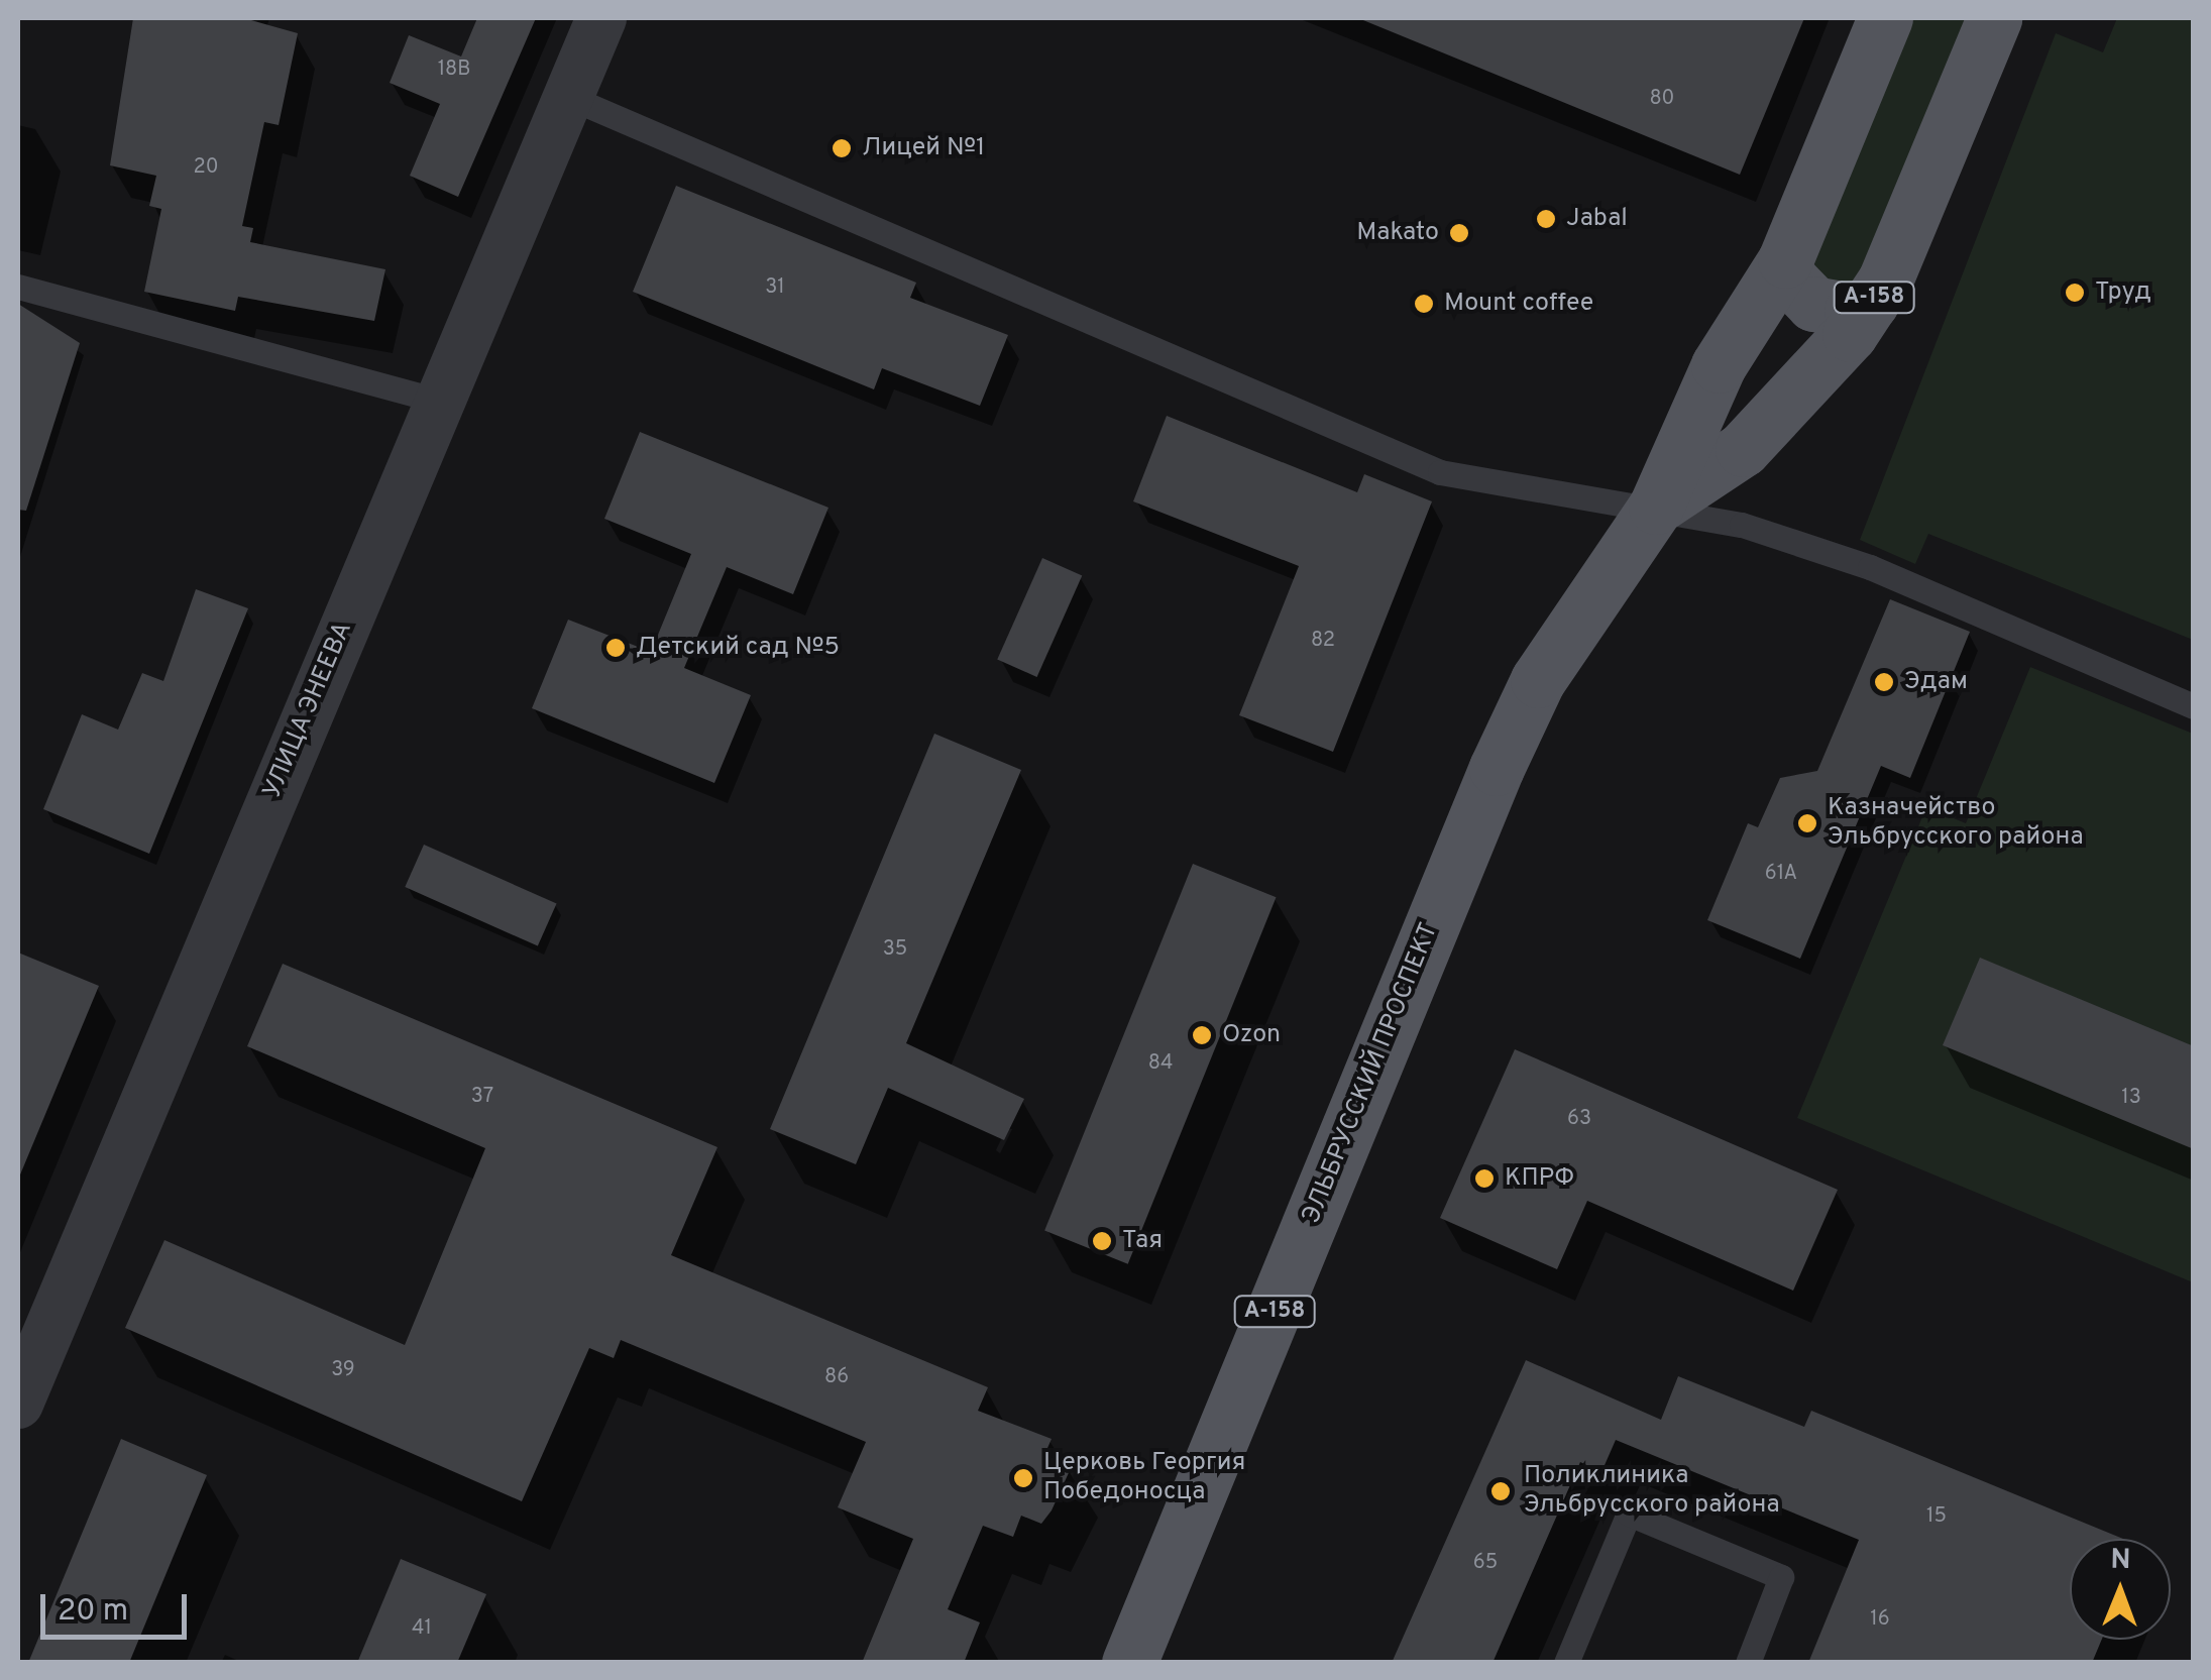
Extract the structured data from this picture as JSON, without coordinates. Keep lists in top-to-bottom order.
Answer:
{
  "streets": {
    "main road": ["А-158", "ЭЛЬБРУССКИЙ ПРОСПЕКТ"],
    "street": ["УЛИЦА ЭНЕЕВА"]
  },
  "places": [
    "Лицей №1",
    "Jabal",
    "Мakato",
    "Труд",
    "Mount coffee",
    "Детский сад №5",
    "Эдам",
    "Казначейство Эльбрусского района",
    "Ozon",
    "КПРФ",
    "Тая",
    "Церковь Георгия Победоносца",
    "Поликлиника Эльбрусского района"
  ],
  "house_numbers": [
    "18В",
    "80",
    "20",
    "31",
    "82",
    "61А",
    "35",
    "84",
    "37",
    "13",
    "63",
    "39",
    "86",
    "15",
    "65",
    "16",
    "41"
  ],
  "scale_bar": "20 m",
  "north": "top"
}
